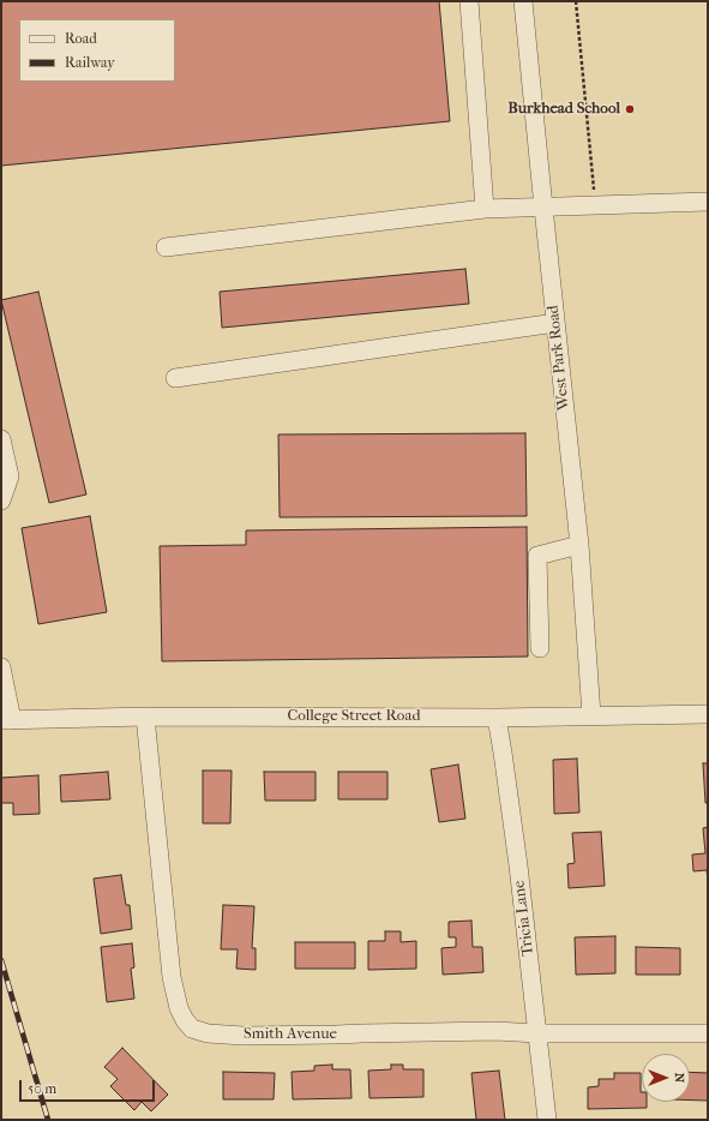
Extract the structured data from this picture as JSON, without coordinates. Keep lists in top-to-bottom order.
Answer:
{
  "streets": {
    "street": [
      "West Park Road",
      "College Street Road",
      "Tricia Lane",
      "Smith Avenue"
    ]
  },
  "crossings": [
    ["West Park Road", "College Street Road"],
    ["College Street Road", "Tricia Lane"],
    ["College Street Road", "Smith Avenue"],
    ["Tricia Lane", "Smith Avenue"]
  ],
  "places": ["Burkhead School"],
  "legend": ["Road", "Railway"],
  "scale_bar": "50 m",
  "north": "right"
}
